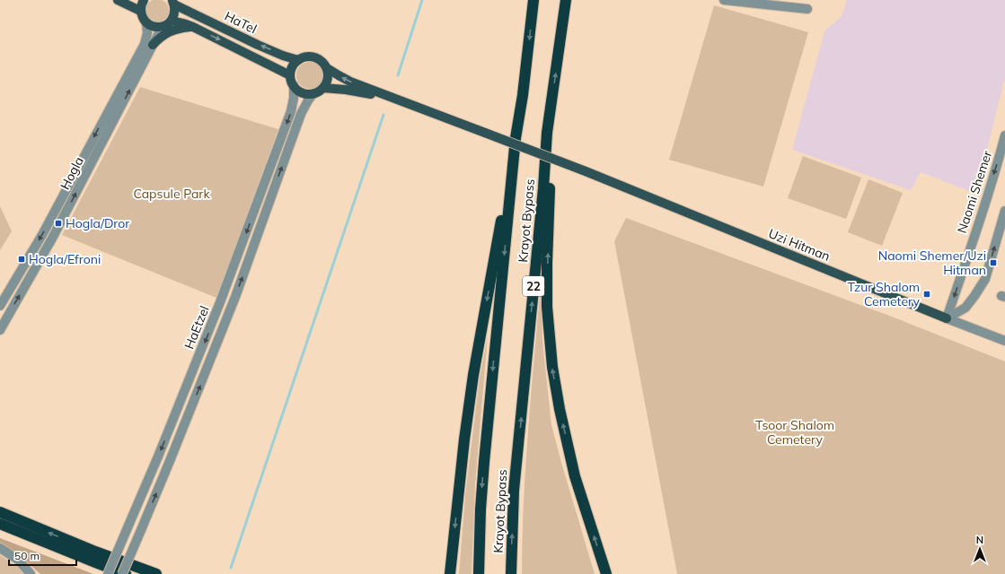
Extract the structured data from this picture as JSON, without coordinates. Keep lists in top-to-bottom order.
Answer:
{
  "streets": {
    "highway": ["Krayot Bypass", "22"],
    "main road": ["HaTel", "Uzi Hitman"],
    "street": ["Hogla", "Naomi Shemer", "HaEtzel"]
  },
  "crossings": [
    ["HaTel", "HaEtzel"],
    ["Naomi Shemer", "Uzi Hitman"]
  ],
  "parks": ["Capsule Park", "Tsoor Shalom Cemetery"],
  "places": {
    "transit": [
      "Hogla/Dror",
      "Hogla/Efroni",
      "Naomi Shemer/Uzi Hitman",
      "Tzur Shalom Cemetery"
    ]
  },
  "scale_bar": "50 m",
  "north": "top"
}
